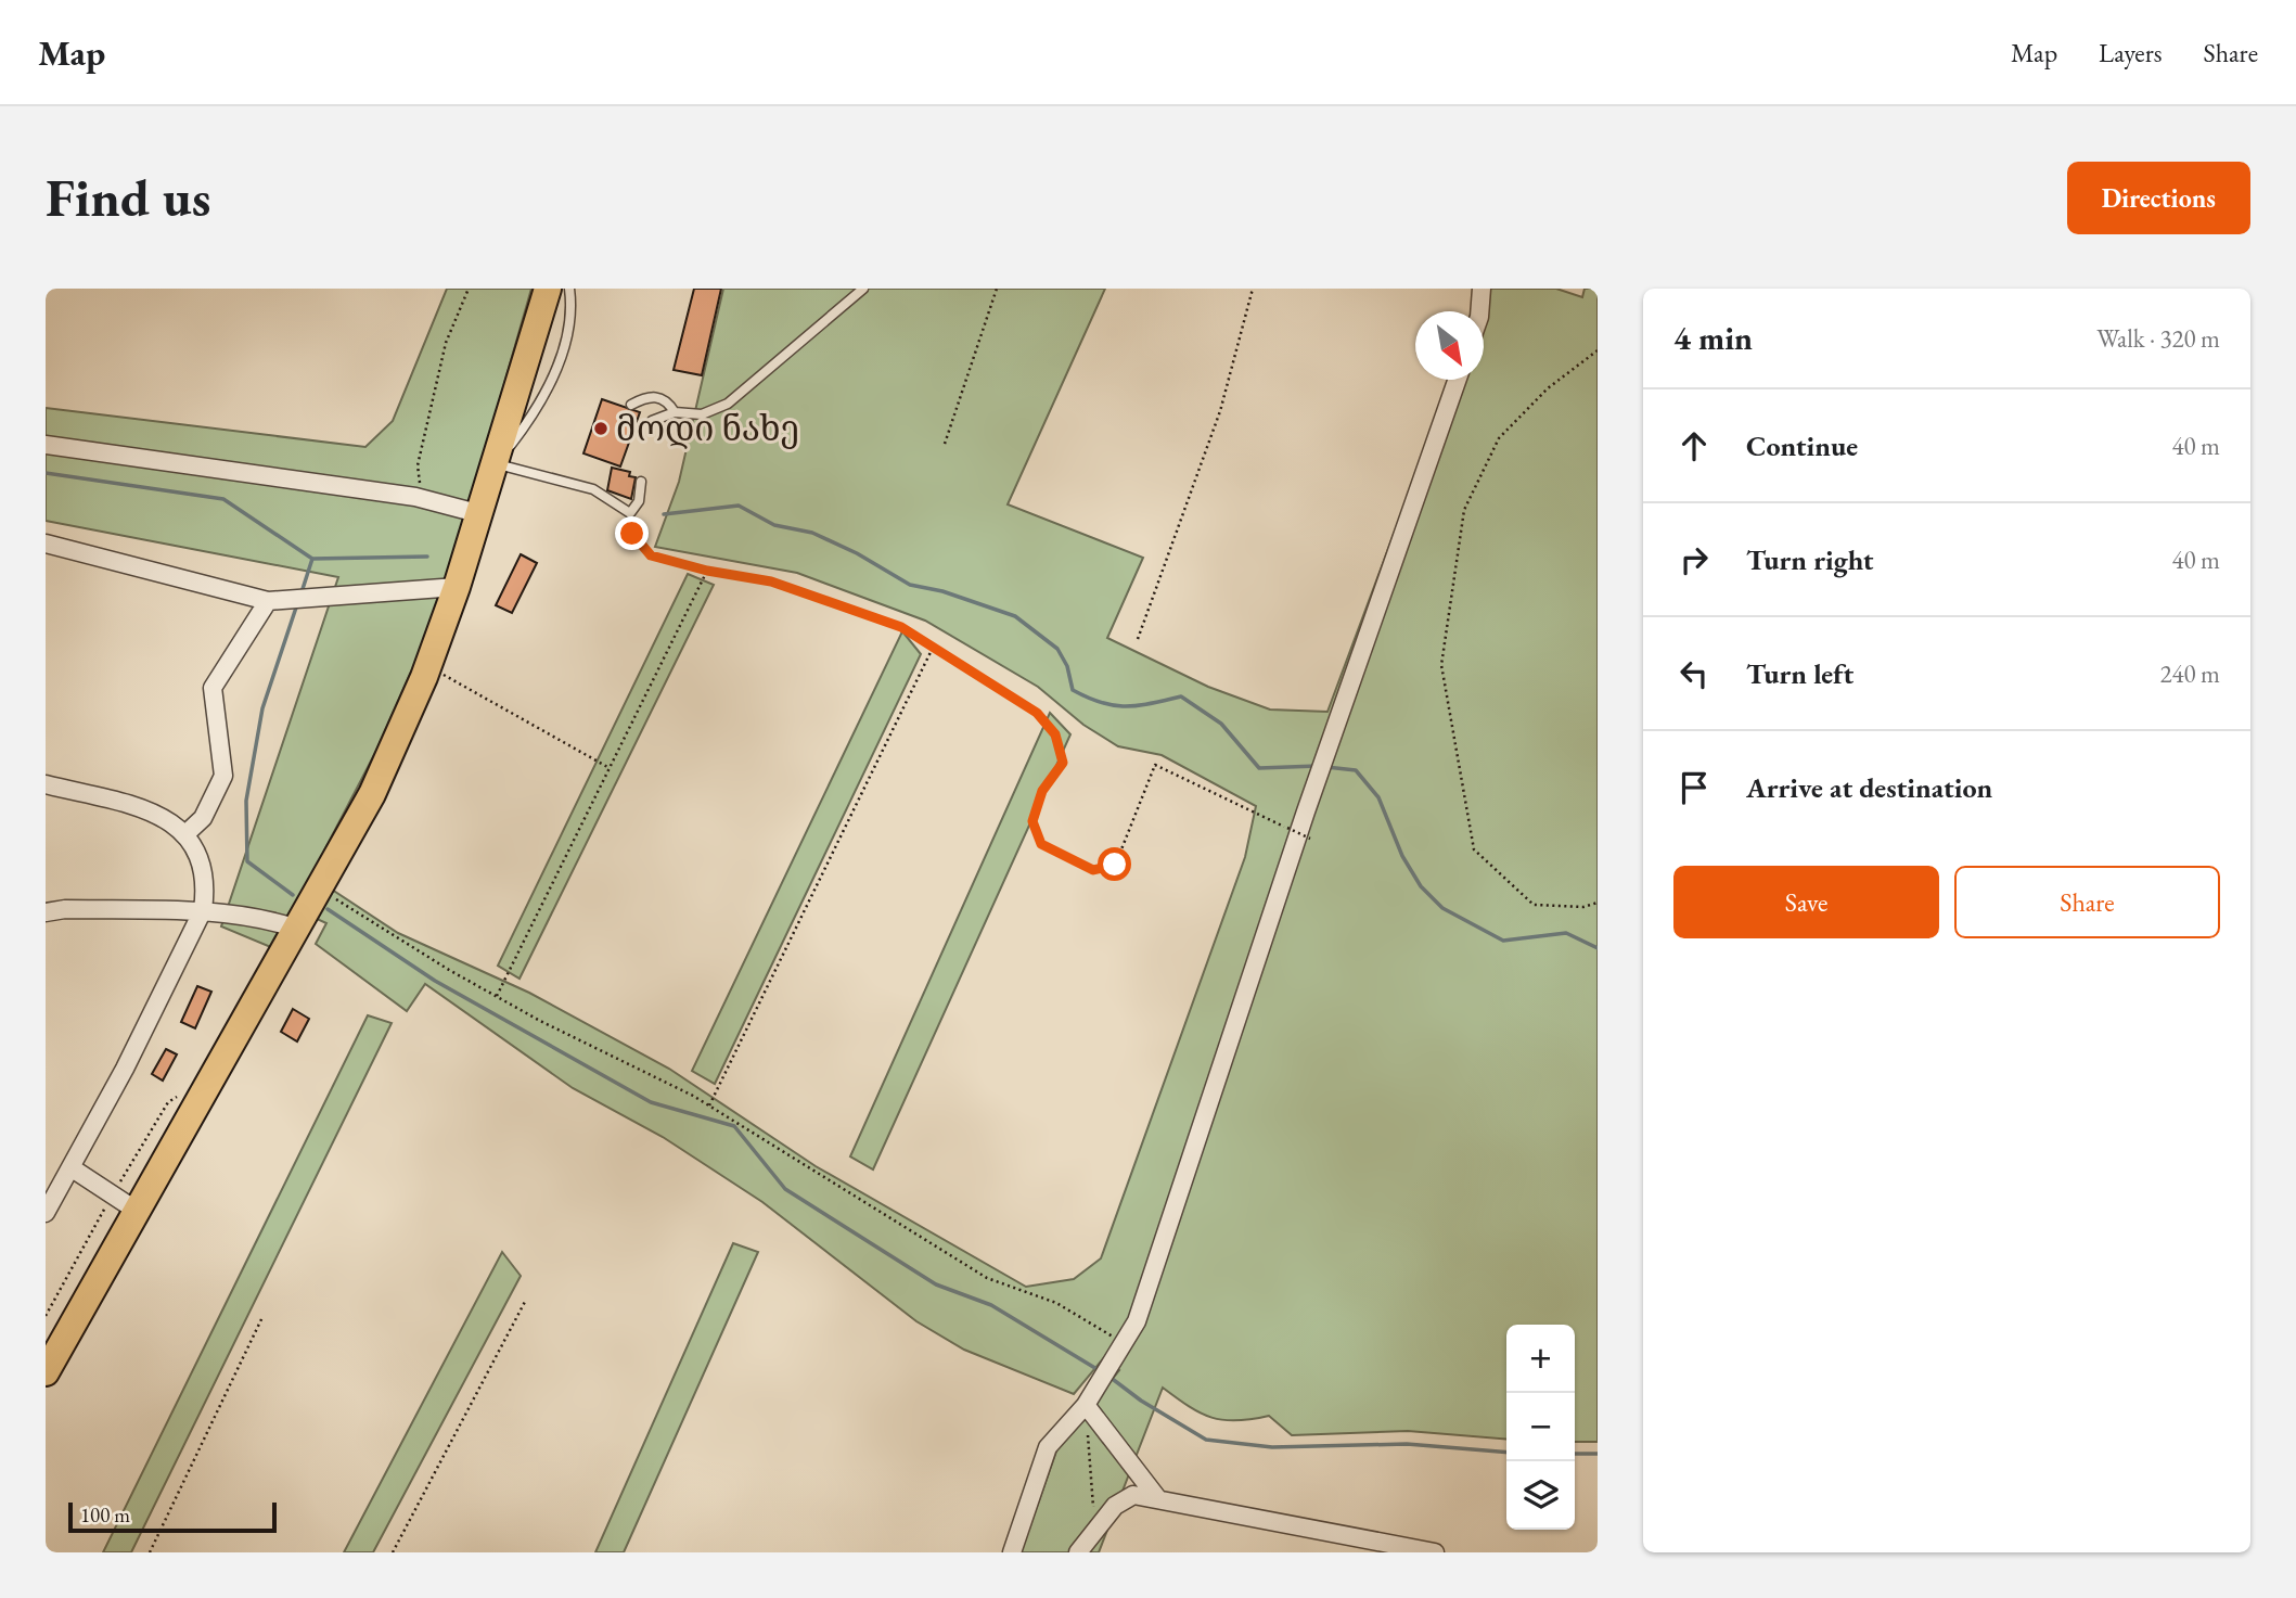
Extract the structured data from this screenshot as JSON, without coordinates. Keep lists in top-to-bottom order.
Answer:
{
  "places": ["მოდი ნახე"],
  "scale_bar": "100 m",
  "north": "bottom right",
  "page": {
    "header": "Map",
    "nav": ["Map", "Layers", "Share"],
    "buttons": [
      "Directions",
      ["Save", "Share"]
    ],
    "title": "Find us",
    "heading": ["4 min", "Walk · 320 m"],
    "list": [
      ["Continue", "40 m"],
      ["Turn right", "40 m"],
      ["Turn left", "240 m"],
      "Arrive at destination"
    ],
    "map_buttons": ["+", "−"],
    "scale": "100 m"
  }
}
